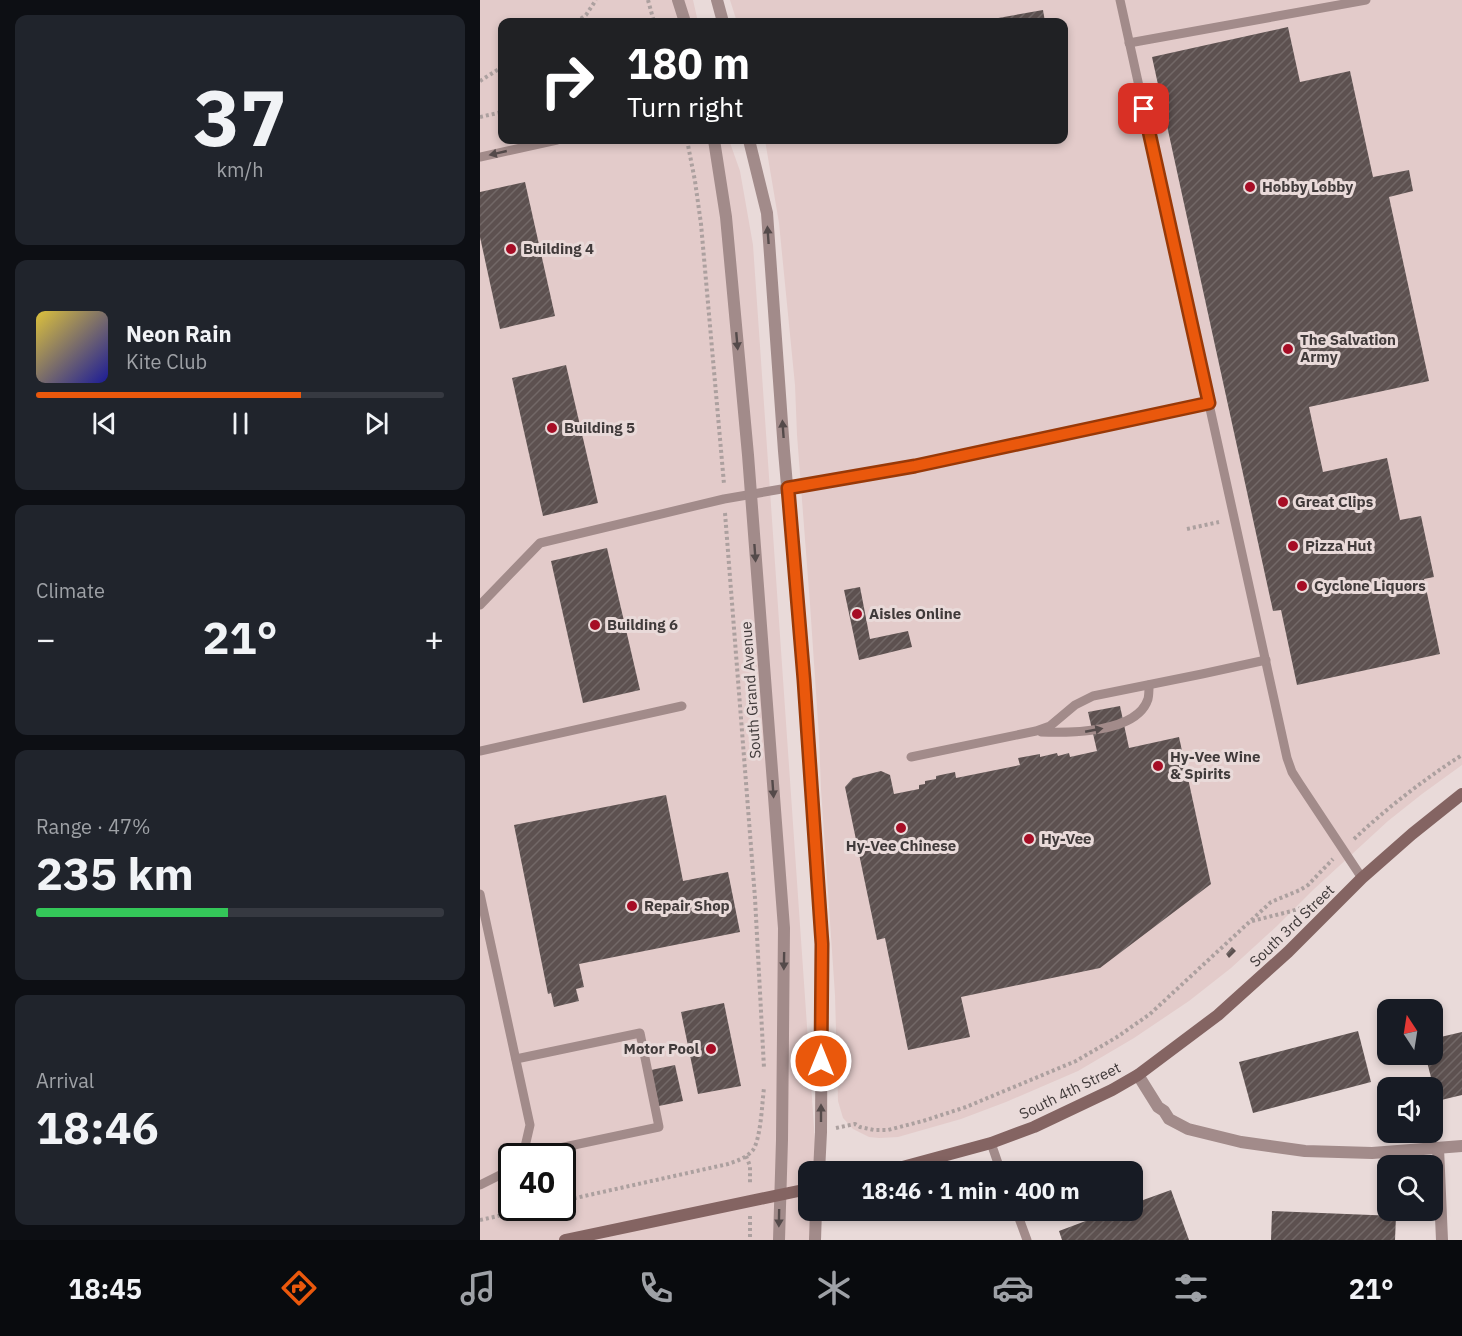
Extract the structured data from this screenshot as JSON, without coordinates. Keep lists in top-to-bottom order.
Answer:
{
  "streets": {
    "main road": ["South 3rd Street", "South 4th Street"],
    "street": ["South Grand Avenue"]
  },
  "crossings": [
    ["South 3rd Street", "South 4th Street"]
  ],
  "places": [
    "Hobby Lobby",
    "Building 4",
    "The Salvation Army",
    "Building 5",
    "Great Clips",
    "Pizza Hut",
    "Cyclone Liquors",
    "Aisles Online",
    "Building 6",
    "Hy-Vee Wine & Spirits",
    "Hy-Vee Chinese",
    "Hy-Vee",
    "Repair Shop",
    "Motor Pool"
  ],
  "north": "top",
  "page": {
    "tile": [
      ["37", "km/h"],
      "Climate",
      ["Range · 47%", "235 km"],
      ["Arrival", "18:46"]
    ],
    "turn": ["180 m", "Turn right"],
    "song": ["Neon Rain", "Kite Club"],
    "heat": ["−", "21°", "+"],
    "limit": "40",
    "trip": "18:46 · 1 min · 400 m",
    "tabs": ["18:45", "21°"]
  }
}
